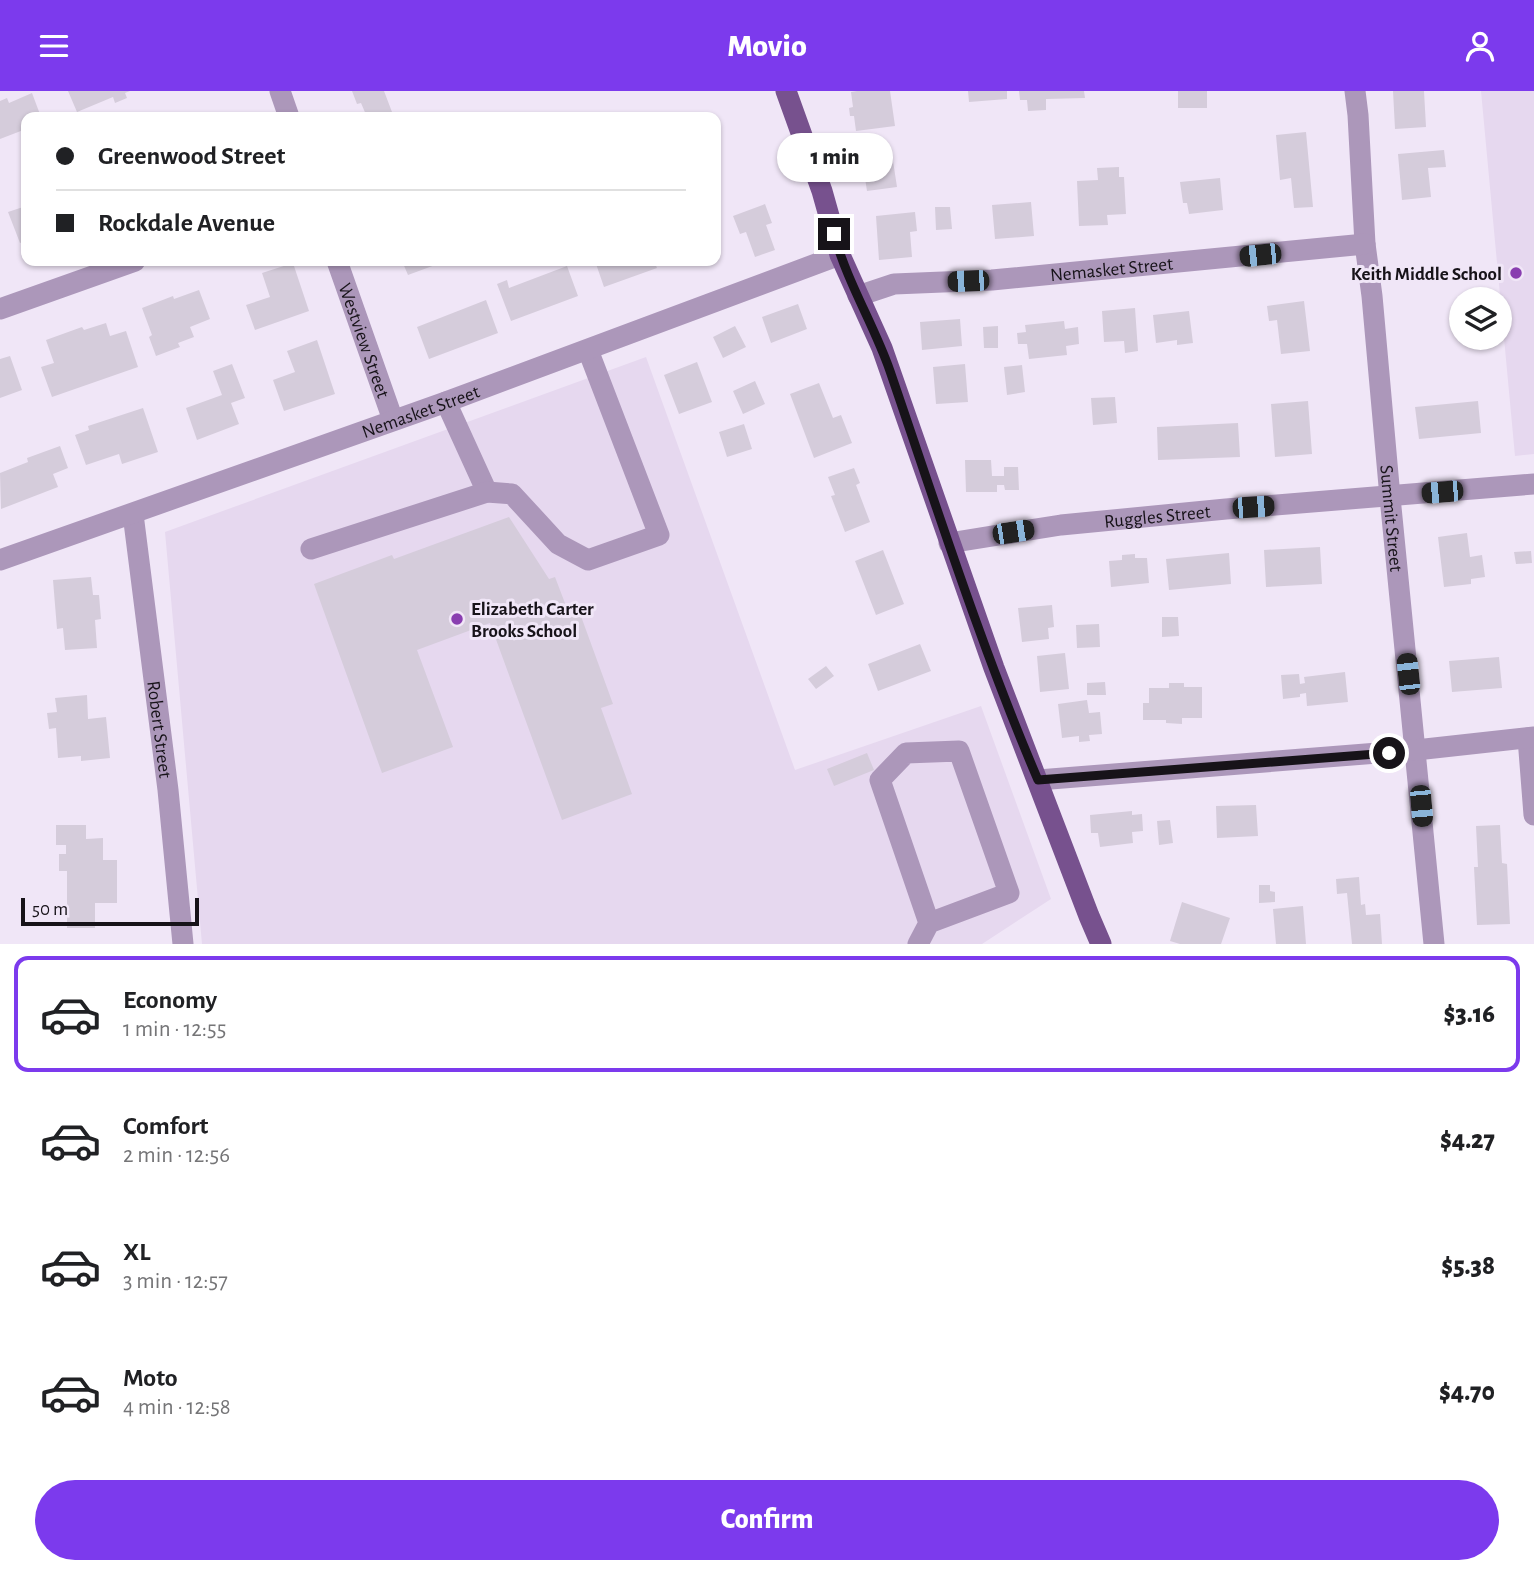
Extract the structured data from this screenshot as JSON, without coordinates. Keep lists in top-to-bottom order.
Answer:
{
  "streets": {
    "street": [
      "Nemasket Street",
      "Westview Street",
      "Ruggles Street",
      "Summit Street",
      "Robert Street"
    ]
  },
  "crossings": [
    ["Nemasket Street", "Westview Street"],
    ["Nemasket Street", "Summit Street"],
    ["Nemasket Street", "Robert Street"],
    ["Ruggles Street", "Summit Street"]
  ],
  "places": ["Keith Middle School", "Elizabeth Carter Brooks School"],
  "scale_bar": "50 m",
  "page": {
    "header": "Movio",
    "banner": ["Greenwood Street", "Rockdale Avenue"],
    "bubble": "1 min",
    "scale": "50 m",
    "list": [
      {
        "name": "Economy",
        "note": "1 min · 12:55",
        "value": "$3.16"
      },
      {
        "name": "Comfort",
        "note": "2 min · 12:56",
        "value": "$4.27"
      },
      {
        "name": "XL",
        "note": "3 min · 12:57",
        "value": "$5.38"
      },
      {
        "name": "Moto",
        "note": "4 min · 12:58",
        "value": "$4.70"
      }
    ],
    "buttons": "Confirm"
  }
}
